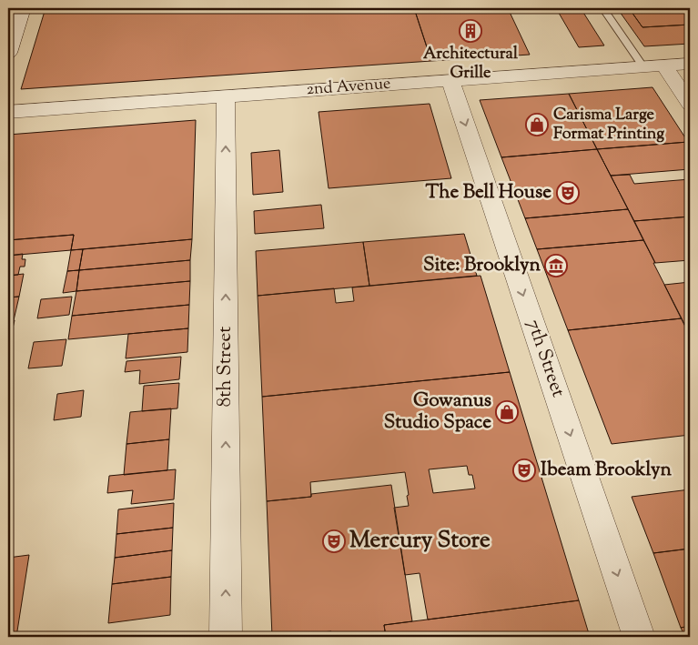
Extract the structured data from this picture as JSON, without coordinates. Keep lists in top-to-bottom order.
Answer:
{
  "streets": {
    "street": ["2nd Avenue", "7th Street", "8th Street"]
  },
  "crossings": [
    ["2nd Avenue", "7th Street"],
    ["2nd Avenue", "8th Street"]
  ],
  "one_way": ["7th Street", "8th Street"],
  "places": {
    "building": ["Architectural Grille"],
    "shop": ["Carisma Large Format Printing", "Gowanus Studio Space"],
    "theatre": ["The Bell House", "Ibeam Brooklyn", "Mercury Store"],
    "museum": ["Site: Brooklyn"]
  }
}
